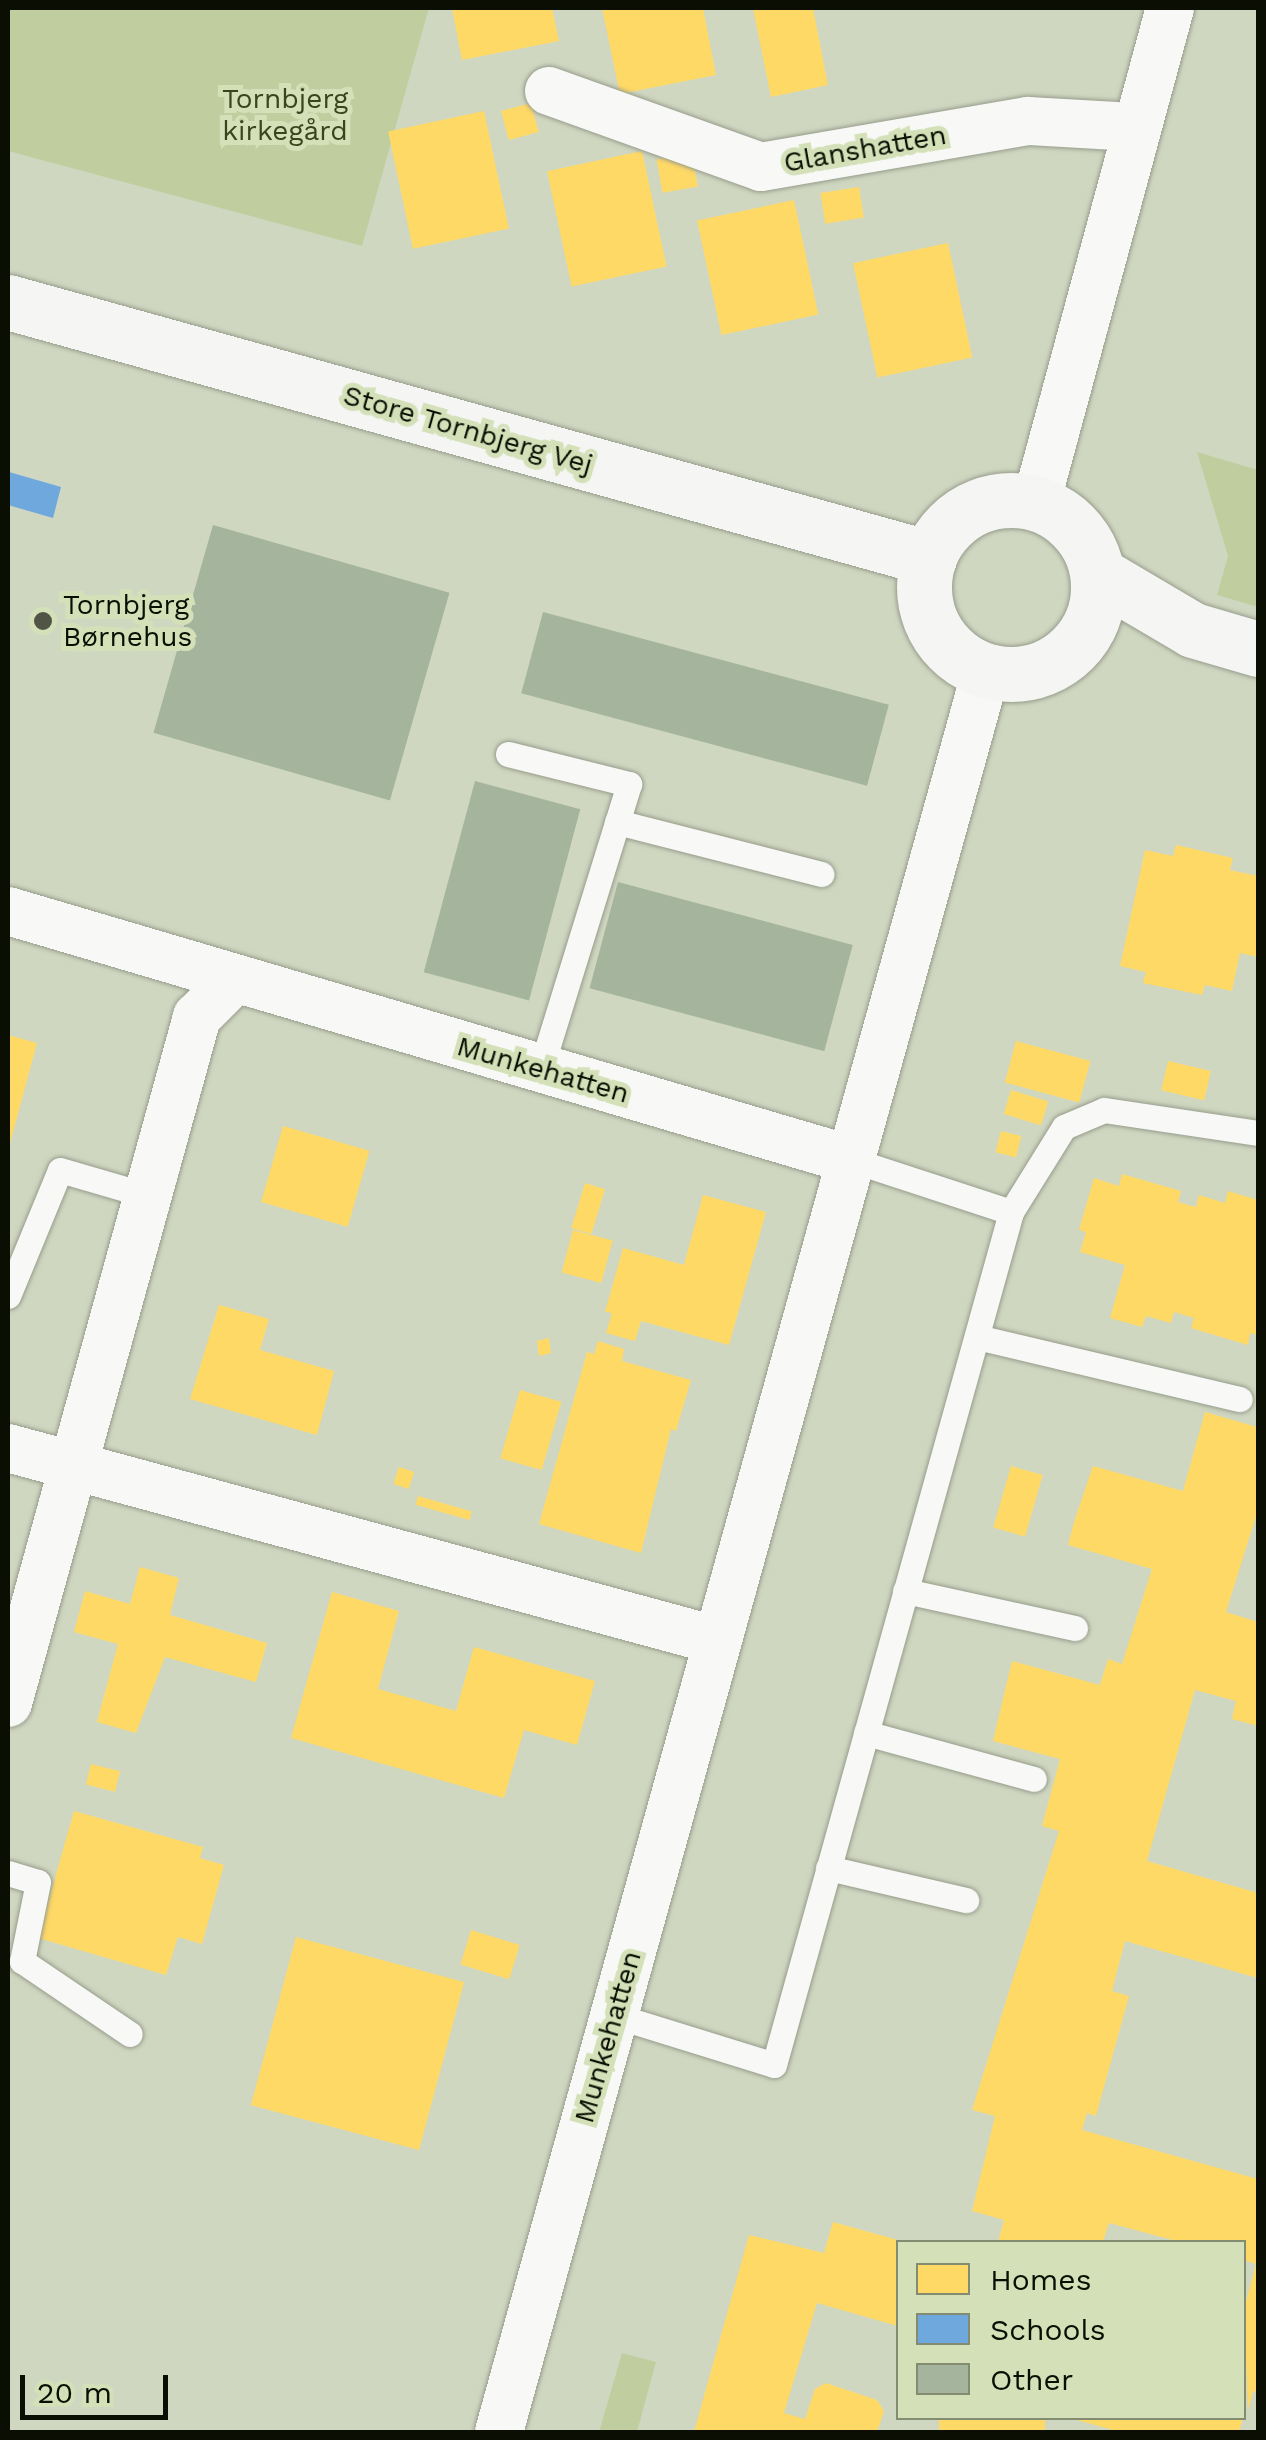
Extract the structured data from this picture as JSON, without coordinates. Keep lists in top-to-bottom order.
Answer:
{
  "streets": {
    "street": ["Glanshatten", "Store Tornbjerg Vej", "Munkehatten"]
  },
  "crossings": [
    ["Store Tornbjerg Vej", "Munkehatten"]
  ],
  "parks": ["Tornbjerg kirkegård"],
  "places": ["Tornbjerg Børnehus"],
  "legend": ["Homes", "Schools", "Other"],
  "scale_bar": "20 m"
}
